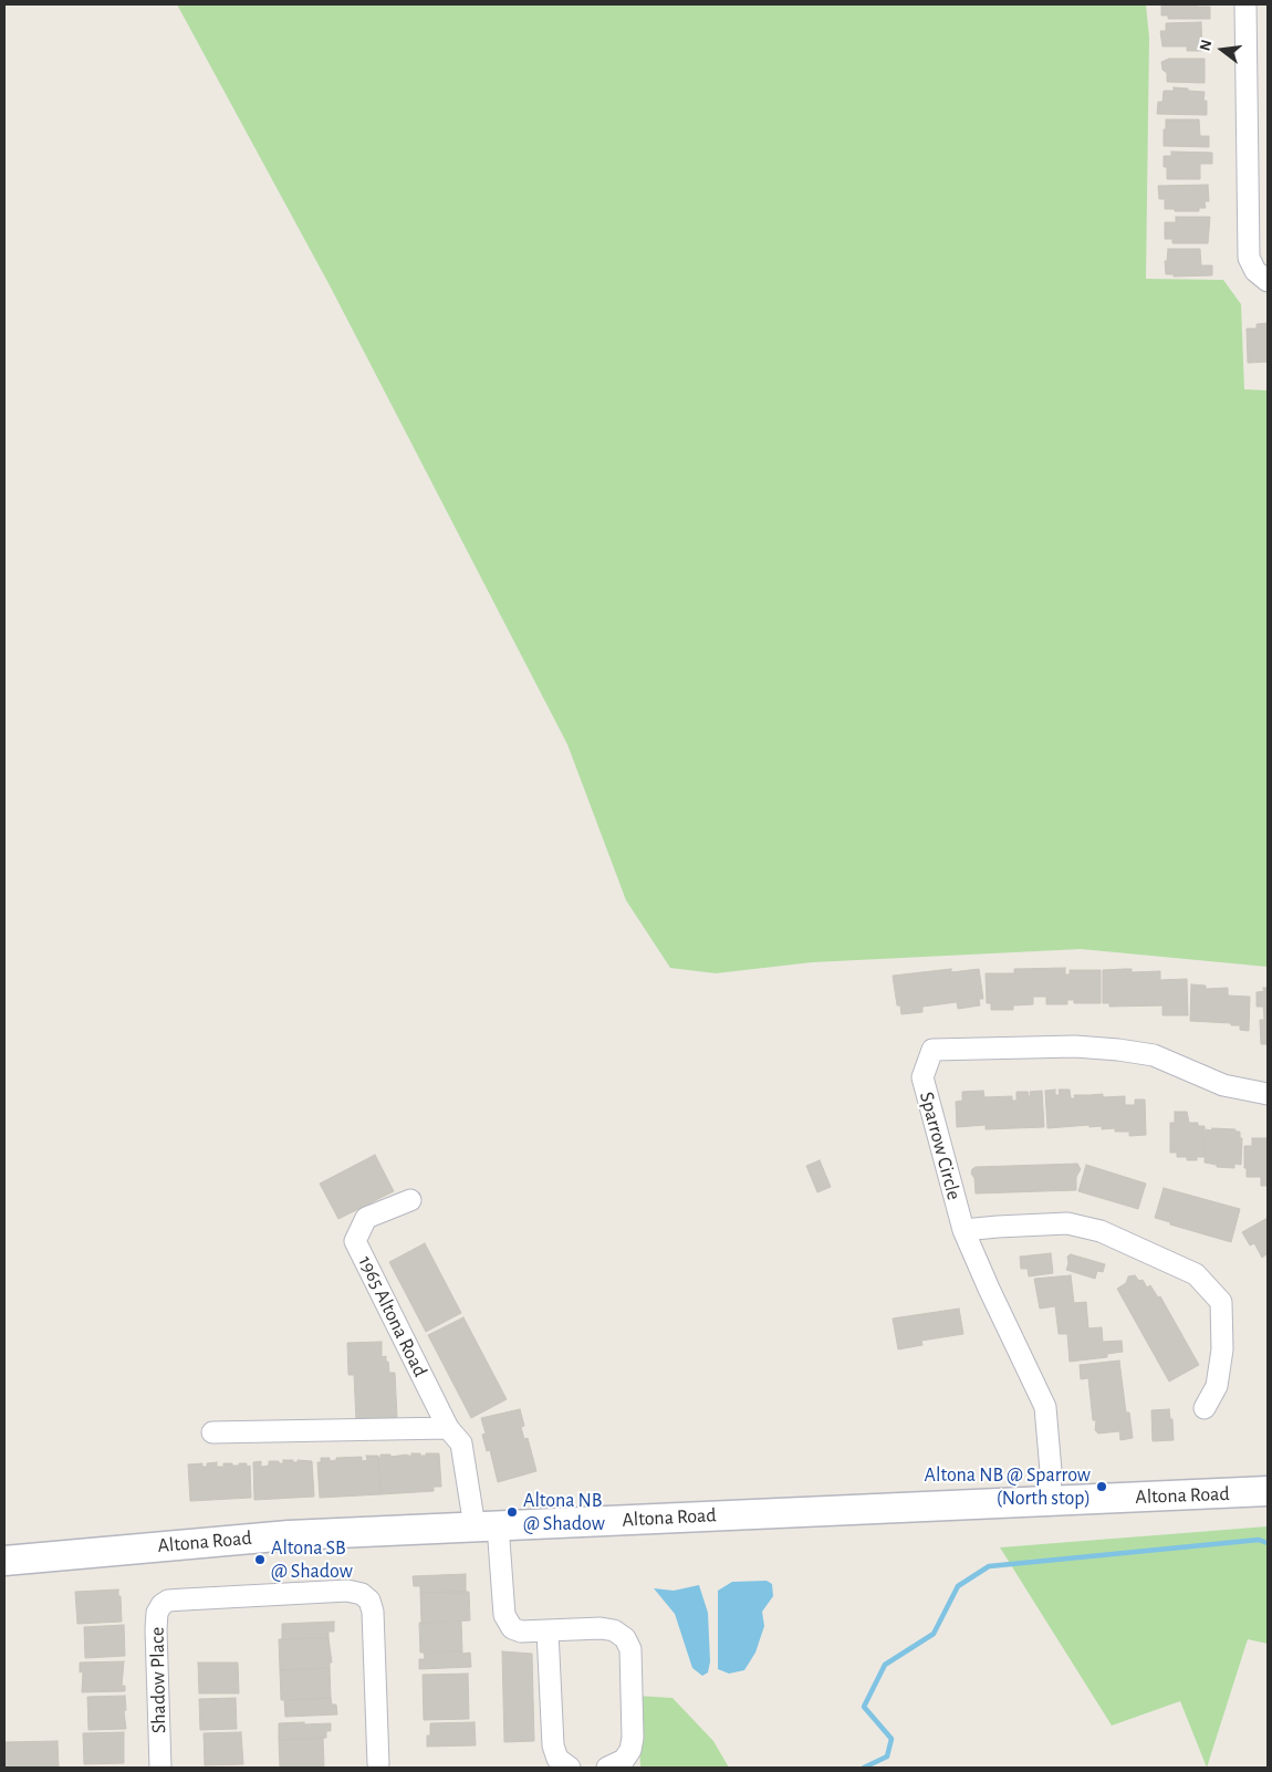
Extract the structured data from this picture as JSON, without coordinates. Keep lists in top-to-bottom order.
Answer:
{
  "streets": {
    "main road": ["Altona Road"],
    "street": ["Sparrow Circle", "1965 Altona Road", "Shadow Place"]
  },
  "crossings": [
    ["Sparrow Circle", "Altona Road"],
    ["1965 Altona Road", "Altona Road"]
  ],
  "places": ["Altona NB @ Sparrow (North stop)", "Altona NB @ Shadow", "Altona SB @ Shadow"],
  "north": "left"
}
